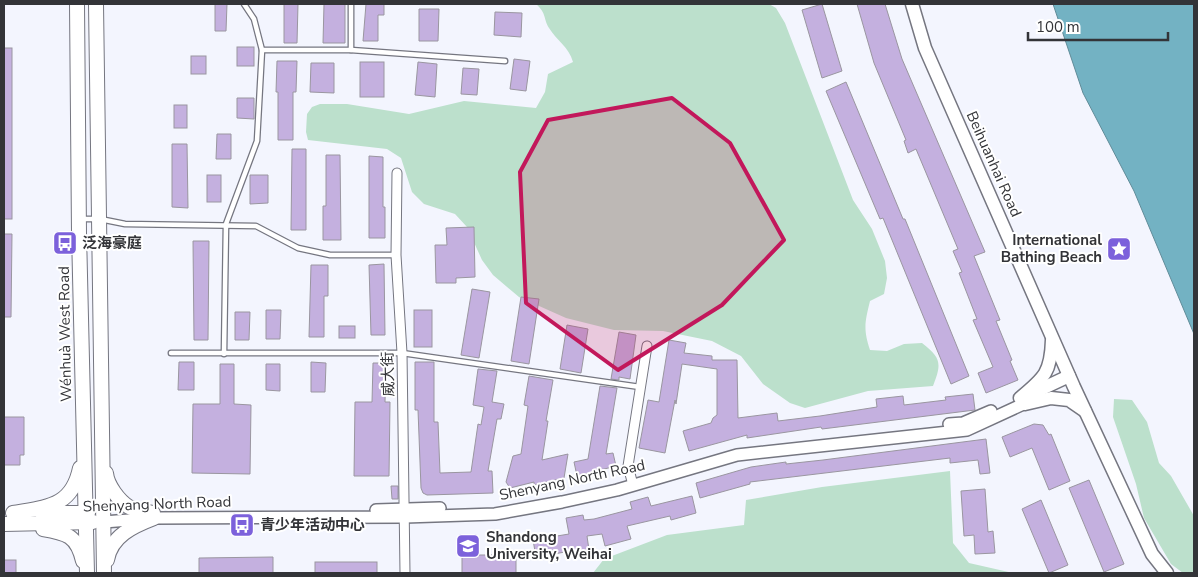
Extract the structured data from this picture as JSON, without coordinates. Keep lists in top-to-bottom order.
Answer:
{
  "streets": {
    "main road": ["Beihuanhai Road", "Wénhuà West Road", "Shenyang North Road"],
    "street": ["威大街"]
  },
  "crossings": [
    ["Beihuanhai Road", "Shenyang North Road"],
    ["Wénhuà West Road", "Shenyang North Road"],
    ["威大街", "Shenyang North Road"]
  ],
  "places": {
    "bus stop": ["泛海豪庭", "青少年活动中心"],
    "place": ["International Bathing Beach"],
    "school or university": ["Shandong University, Weihai"]
  },
  "scale_bar": "100 m"
}
